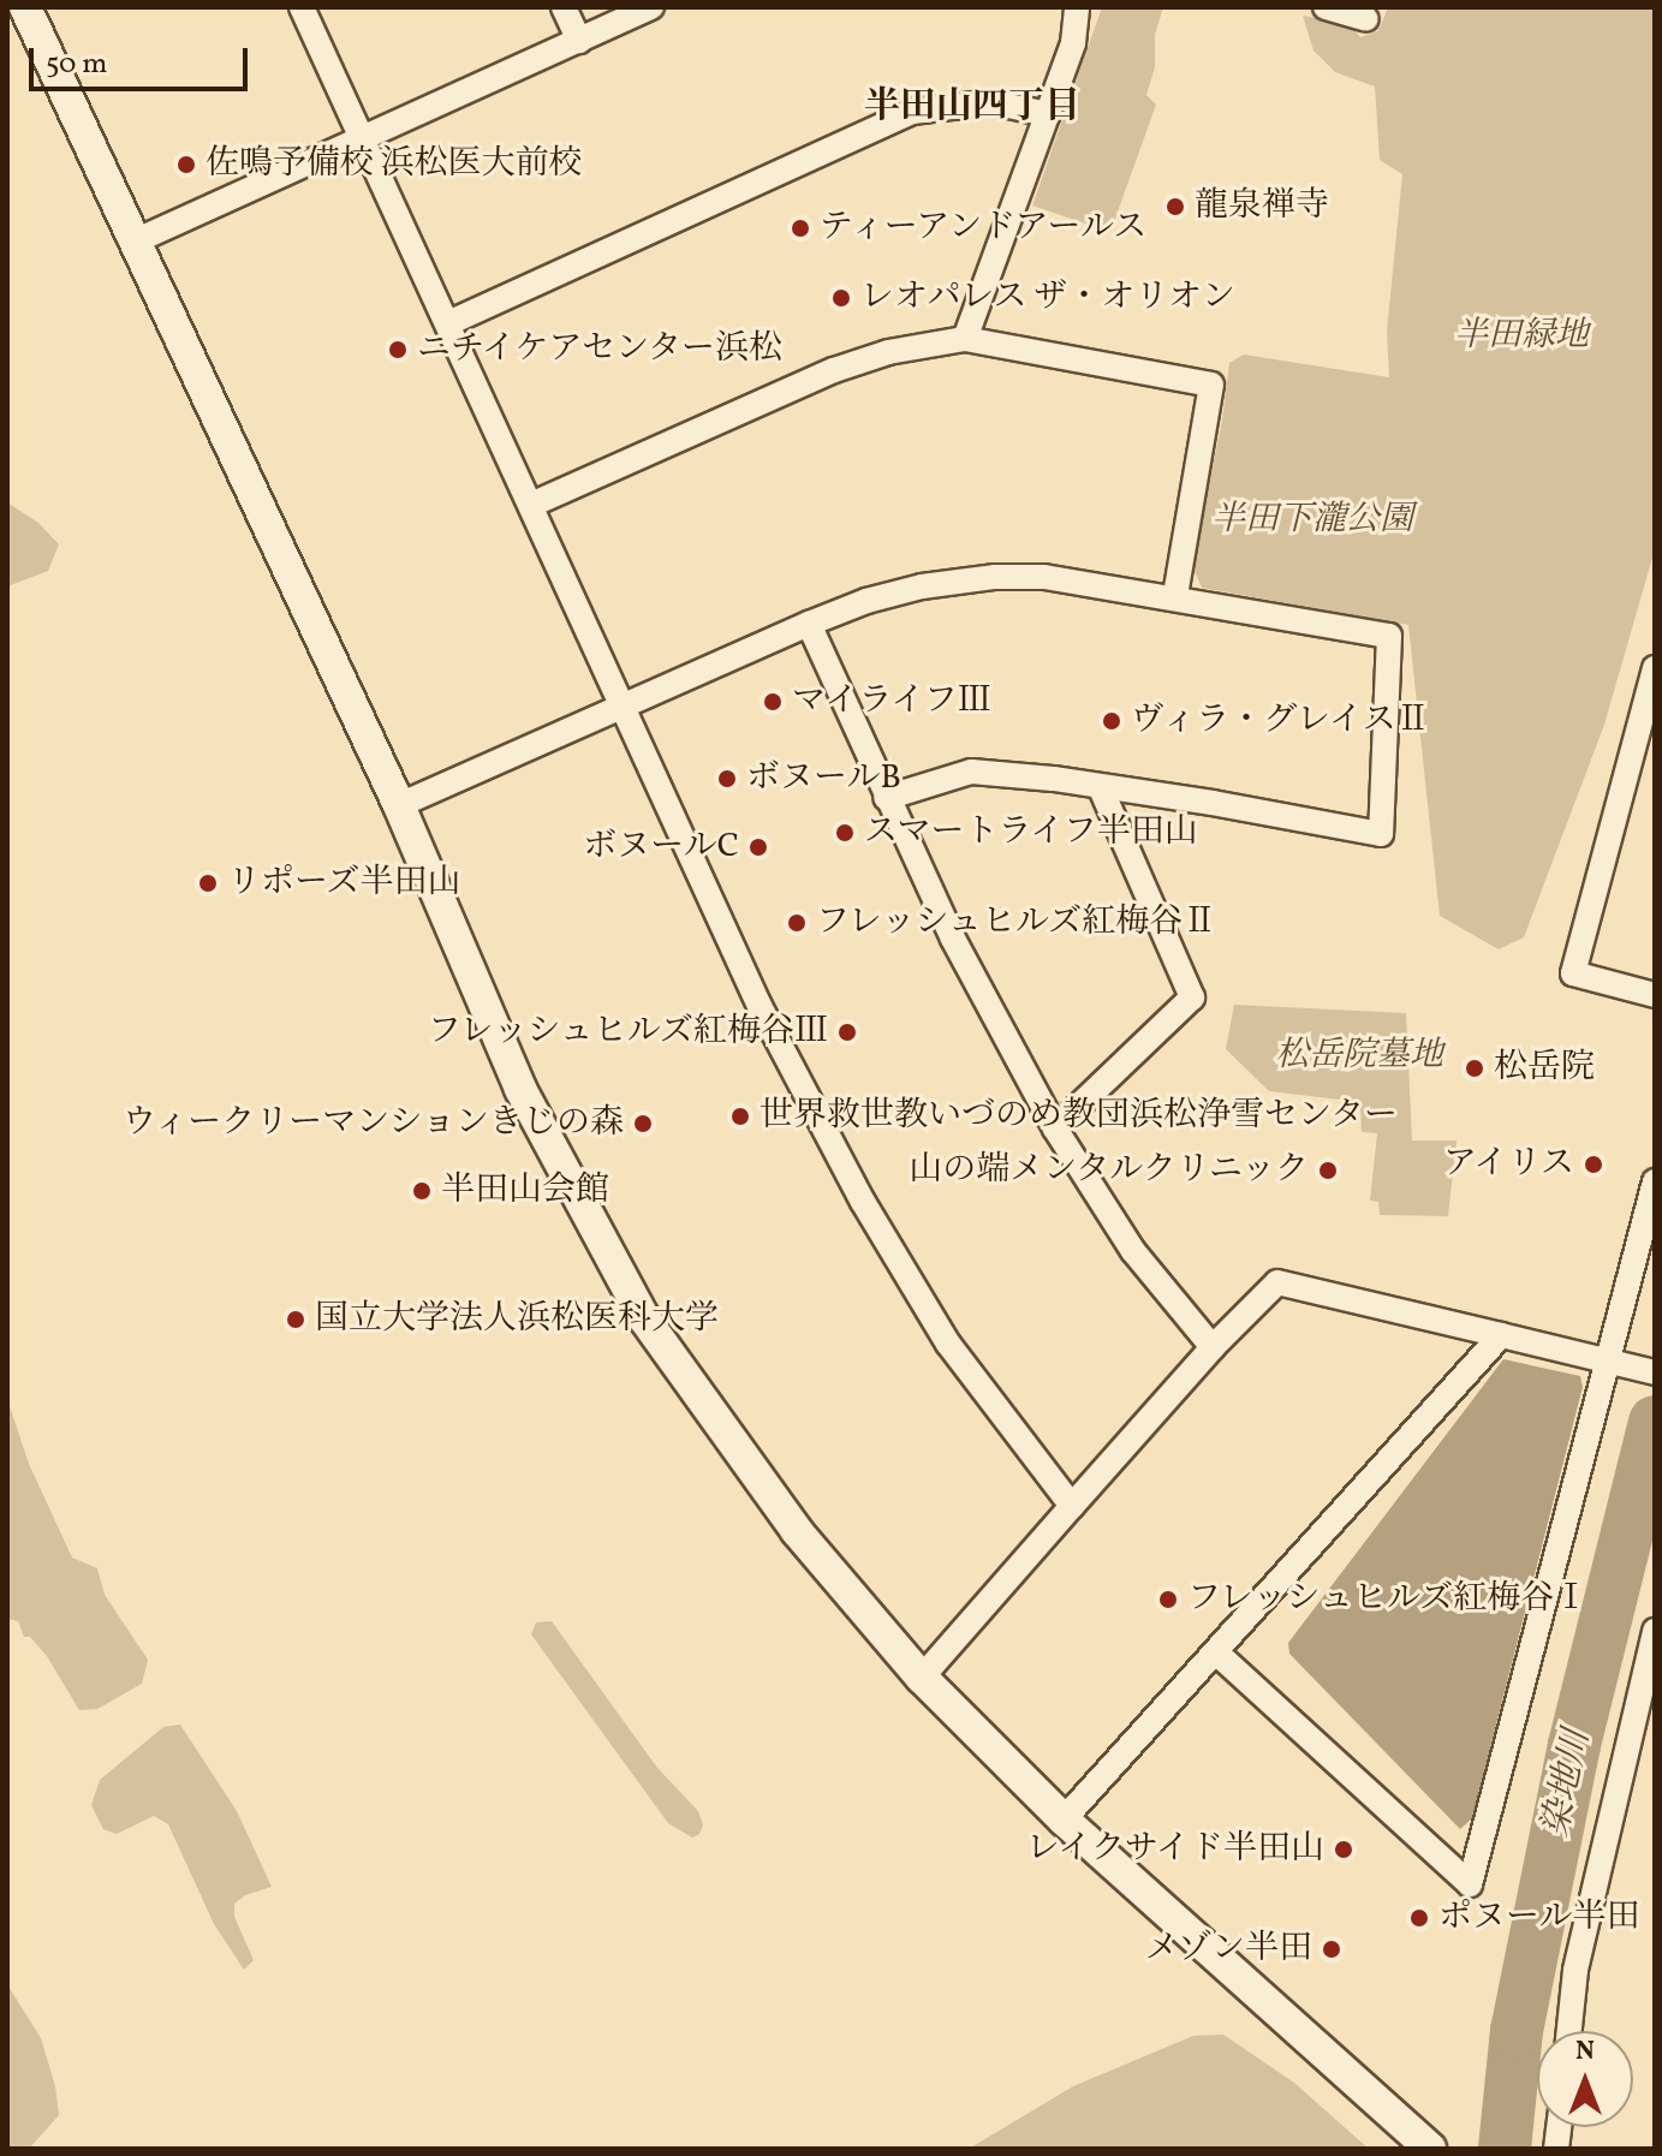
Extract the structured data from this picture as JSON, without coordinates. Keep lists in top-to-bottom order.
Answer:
{
  "districts": ["半田山四丁目"],
  "water": ["染地川"],
  "parks": ["半田緑地", "半田下瀧公園", "松岳院墓地"],
  "places": [
    "佐鳴予備校 浜松医大前校",
    "龍泉禅寺",
    "ティーアンドアールス",
    "レオパレス ザ・オリオン",
    "ニチイケアセンター浜松",
    "マイライフⅢ",
    "ヴィラ・グレイスⅡ",
    "ボヌールB",
    "スマートライフ半田山",
    "ボヌールC",
    "リポーズ半田山",
    "フレッシュヒルズ紅梅谷Ⅱ",
    "フレッシュヒルズ紅梅谷Ⅲ",
    "松岳院",
    "世界救世教いづのめ教団浜松浄雪センター",
    "ウィークリーマンションきじの森",
    "アイリス",
    "山の端メンタルクリニック",
    "半田山会館",
    "国立大学法人浜松医科大学",
    "フレッシュヒルズ紅梅谷Ⅰ",
    "レイクサイド半田山",
    "ポヌール半田",
    "メゾン半田"
  ],
  "scale_bar": "50 m",
  "north": "top"
}
